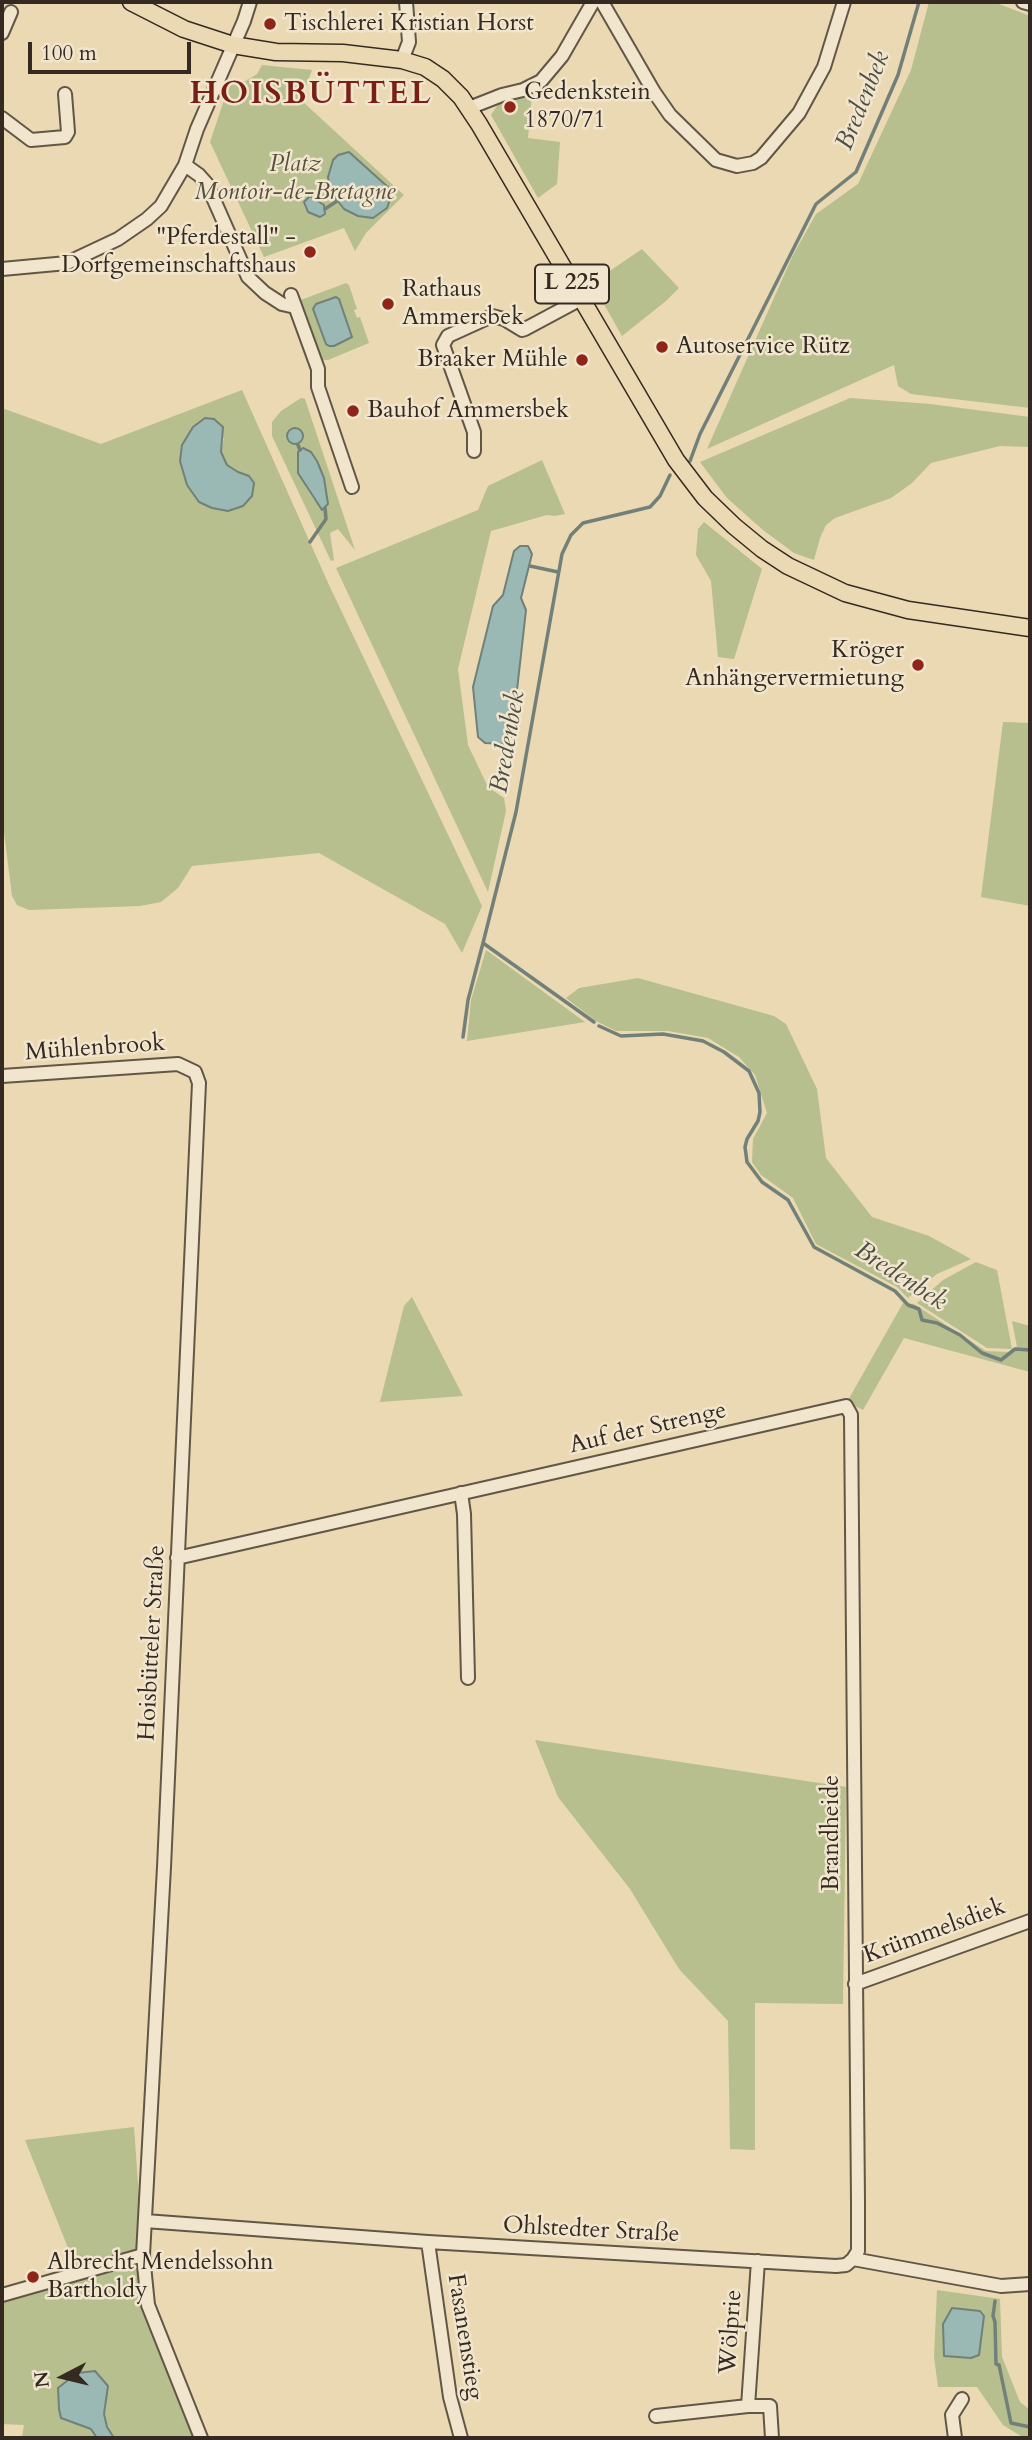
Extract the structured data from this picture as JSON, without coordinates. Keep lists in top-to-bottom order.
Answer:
{
  "streets": {
    "main road": ["L 225"],
    "street": [
      "Mühlenbrook",
      "Auf der Strenge",
      "Hoisbütteler Straße",
      "Brandheide",
      "Krümmelsdiek",
      "Ohlstedter Straße",
      "Wölprie",
      "Fasanenstieg"
    ]
  },
  "crossings": [
    ["Mühlenbrook", "Hoisbütteler Straße"],
    ["Auf der Strenge", "Hoisbütteler Straße"],
    ["Auf der Strenge", "Brandheide"],
    ["Hoisbütteler Straße", "Ohlstedter Straße"],
    ["Brandheide", "Krümmelsdiek"],
    ["Brandheide", "Ohlstedter Straße"],
    ["Ohlstedter Straße", "Wölprie"],
    ["Ohlstedter Straße", "Fasanenstieg"]
  ],
  "districts": ["HOISBÜTTEL"],
  "water": ["Bredenbek"],
  "parks": ["Platz Montoir-de-Bretagne"],
  "places": [
    "Tischlerei Kristian Horst",
    "Gedenkstein 1870/71",
    "\"Pferdestall\" - Dorfgemeinschaftshaus",
    "Rathaus Ammersbek",
    "Autoservice Rütz",
    "Braaker Mühle",
    "Bauhof Ammersbek",
    "Kröger Anhängervermietung",
    "Albrecht Mendelssohn Bartholdy"
  ],
  "scale_bar": "100 m",
  "north": "left"
}
